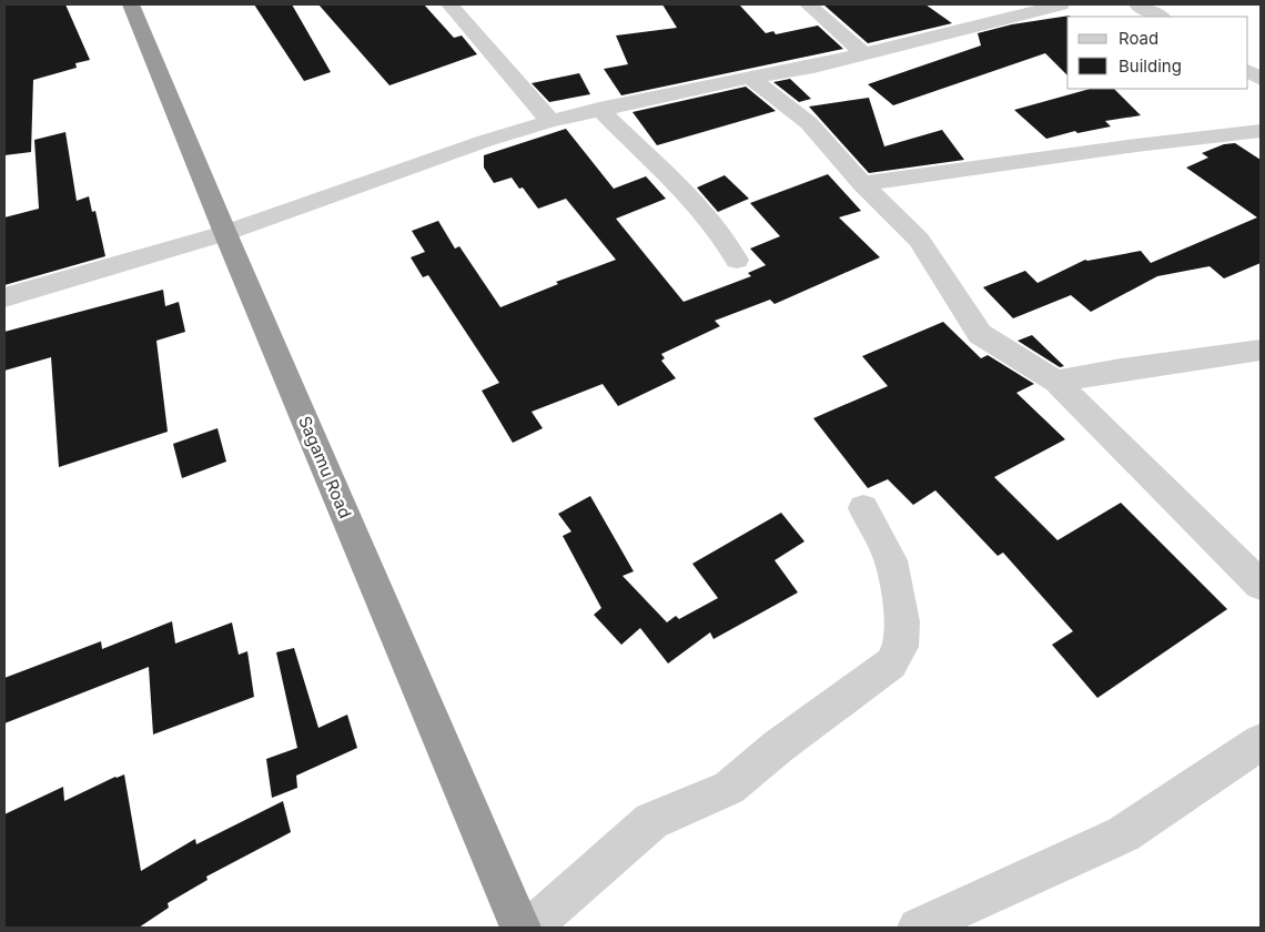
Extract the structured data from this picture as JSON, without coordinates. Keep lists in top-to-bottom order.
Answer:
{
  "streets": {
    "highway": ["Sagamu Road"]
  },
  "legend": ["Road", "Building"]
}
